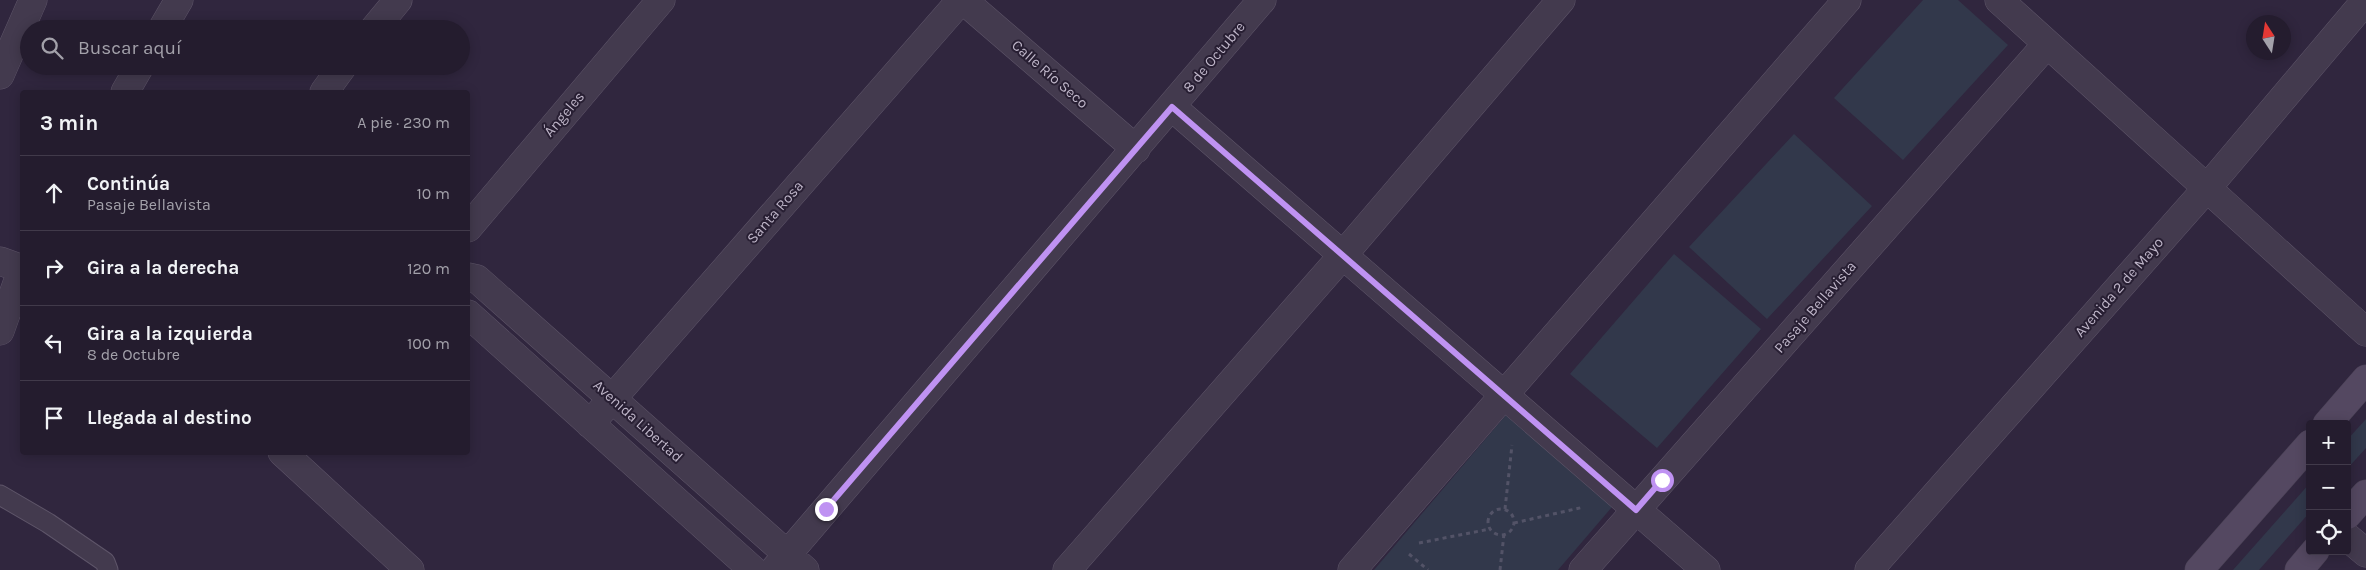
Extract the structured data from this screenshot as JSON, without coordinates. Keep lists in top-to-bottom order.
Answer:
{
  "streets": {
    "street": [
      "8 de Octubre",
      "Calle Río Seco",
      "Ángeles",
      "Santa Rosa",
      "Avenida 2 de Mayo",
      "Pasaje Bellavista",
      "Avenida Libertad"
    ]
  },
  "crossings": [
    ["8 de Octubre", "Calle Río Seco"],
    ["8 de Octubre", "Avenida Libertad"],
    ["Calle Río Seco", "Santa Rosa"],
    ["Santa Rosa", "Avenida Libertad"]
  ],
  "north": "top",
  "page": {
    "search": "Buscar aquí",
    "heading": ["3 min", "A pie · 230 m"],
    "list": [
      ["Continúa", "Pasaje Bellavista", "10 m"],
      ["Gira a la derecha", "120 m"],
      ["Gira a la izquierda", "8 de Octubre", "100 m"],
      "Llegada al destino"
    ],
    "map_buttons": ["+", "−"]
  }
}
